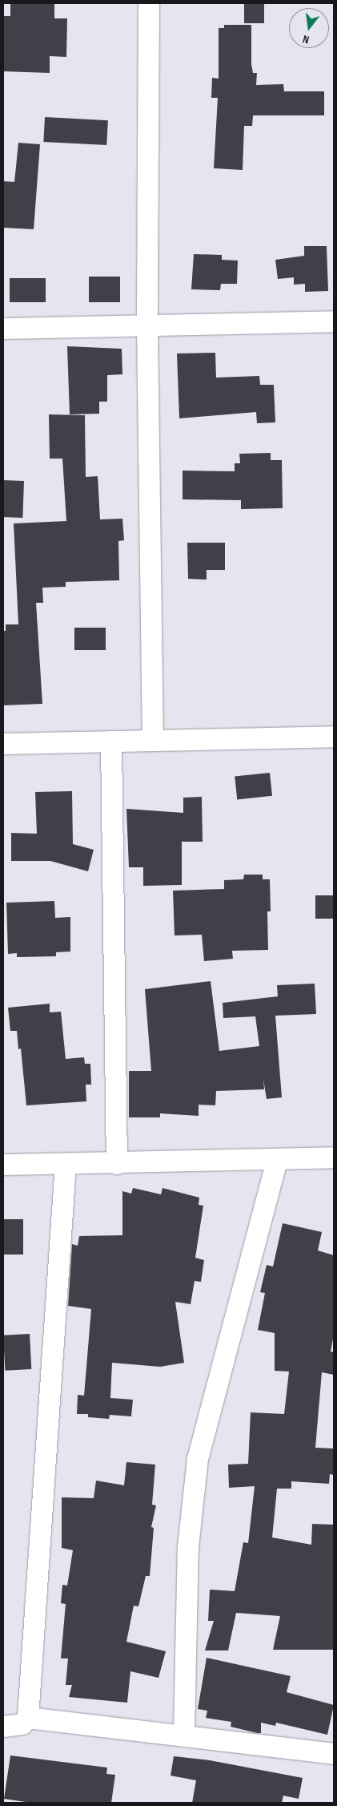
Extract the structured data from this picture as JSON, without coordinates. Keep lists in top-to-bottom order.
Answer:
{
  "north": "bottom"
}
